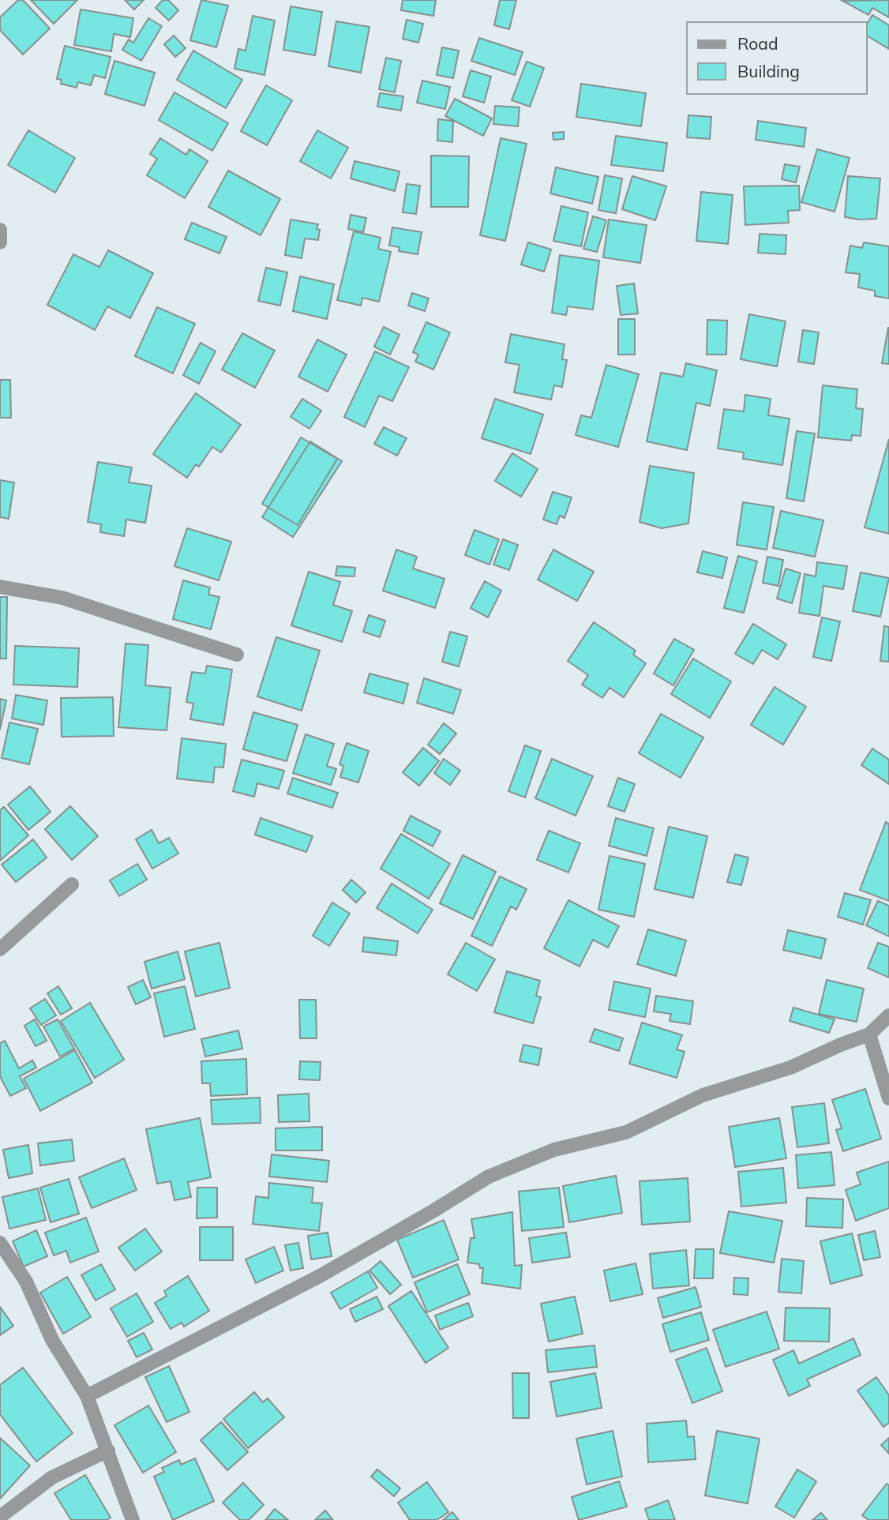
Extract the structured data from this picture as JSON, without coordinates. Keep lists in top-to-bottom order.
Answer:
{
  "legend": ["Road", "Building"]
}
